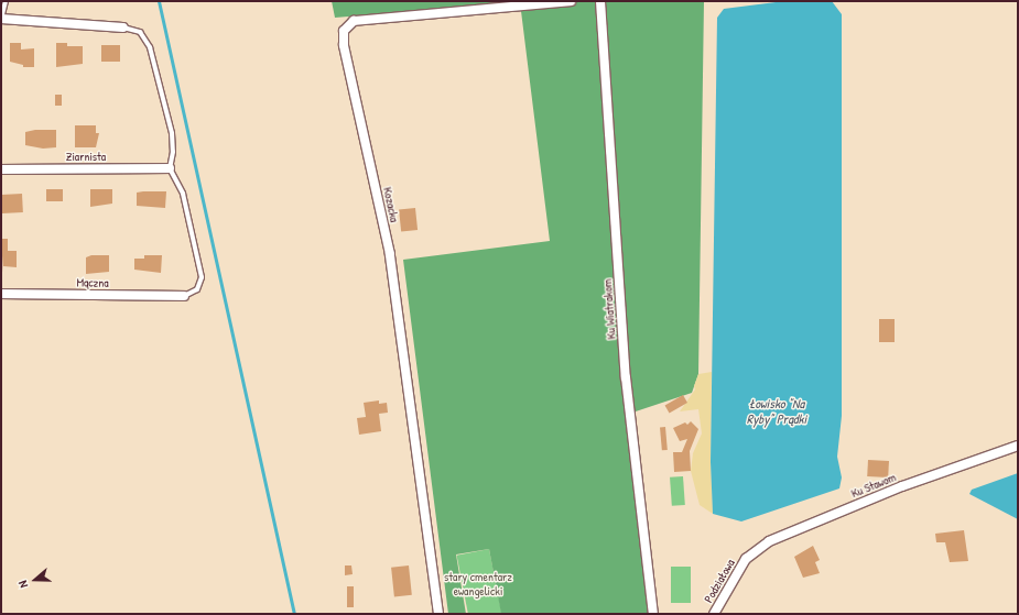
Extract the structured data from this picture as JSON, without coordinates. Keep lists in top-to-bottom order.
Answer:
{
  "streets": {
    "street": [
      "Ziarnista",
      "Kozacka",
      "Mączna",
      "Ku Wiatrakom",
      "Ku Stawom",
      "Podziałowa"
    ]
  },
  "crossings": [
    ["Ku Stawom", "Podziałowa"]
  ],
  "water": ["Łowisko \"Na Ryby\" Prądki"],
  "parks": ["stary cmentarz ewangelicki"],
  "north": "left"
}
